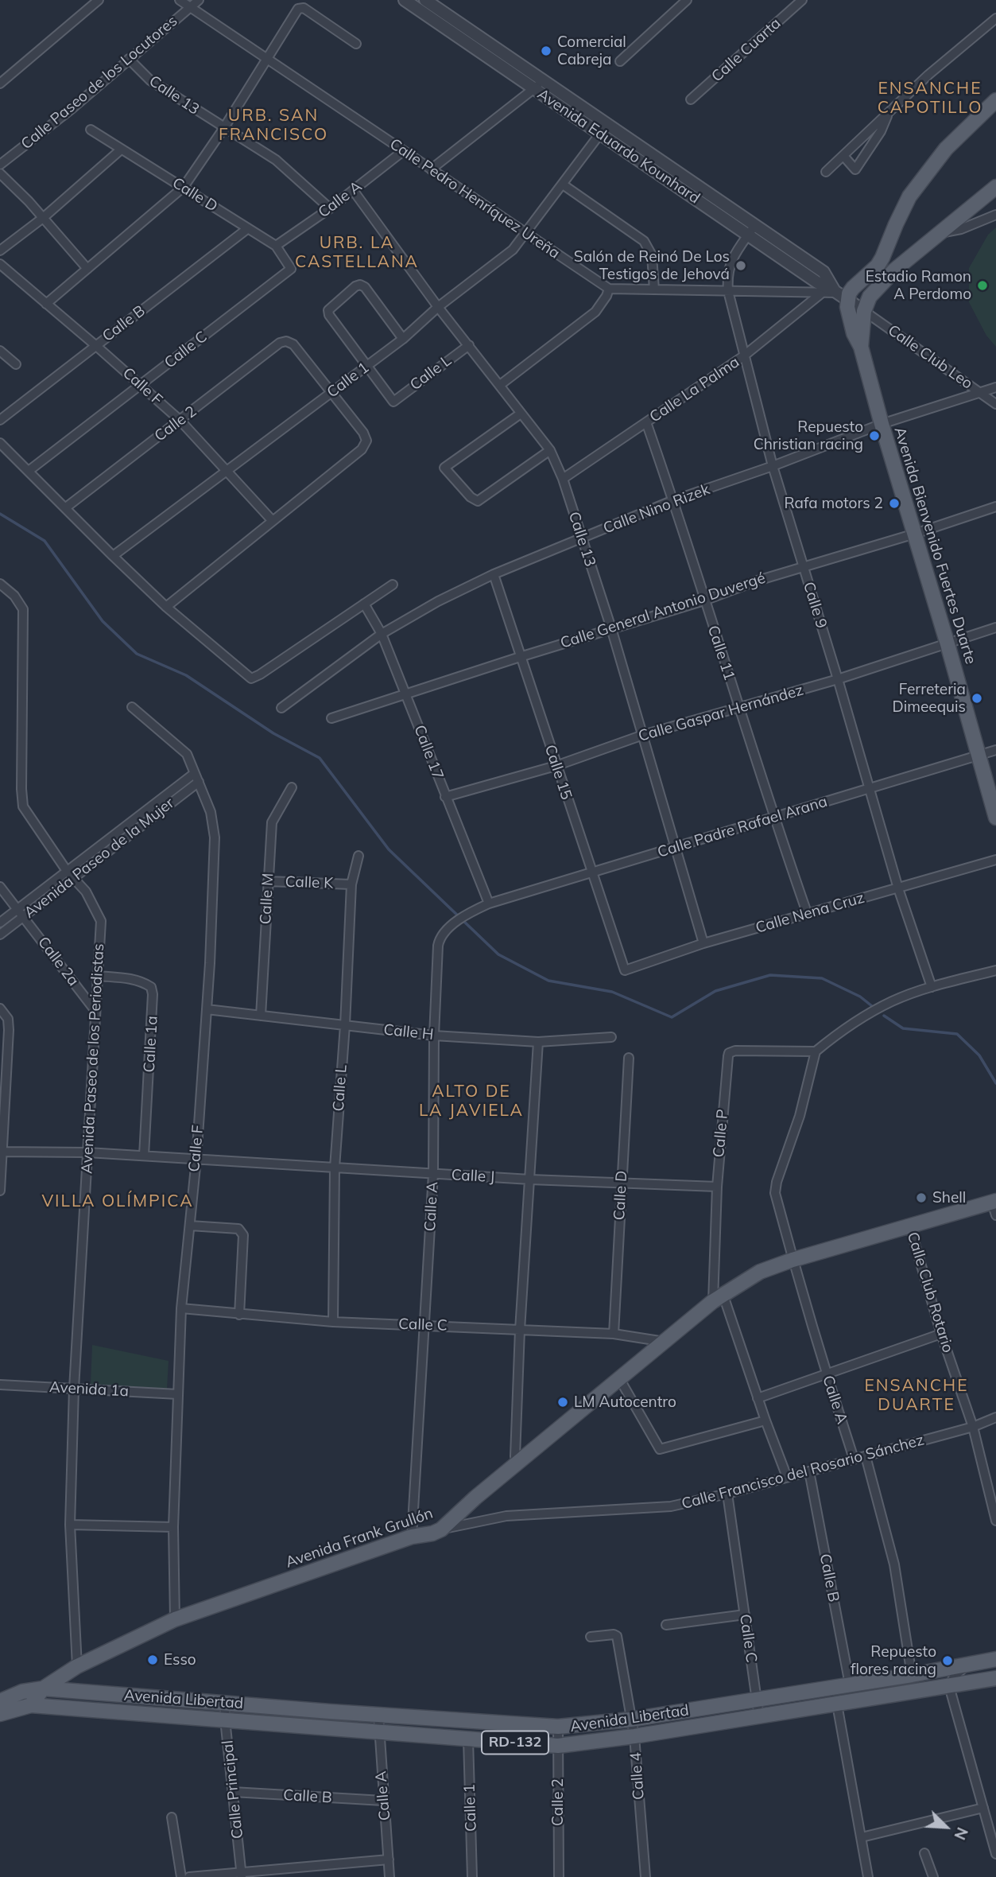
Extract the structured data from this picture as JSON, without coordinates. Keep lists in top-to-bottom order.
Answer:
{
  "streets": {
    "main road": [
      "Avenida Bienvenido Fuertes Duarte",
      "Avenida Frank Grullón",
      "Avenida Libertad",
      "RD-132"
    ],
    "street": [
      "Calle Cuarta",
      "Calle Paseo de los Locutores",
      "Calle 13",
      "Avenida Eduardo Kounhard",
      "Calle D",
      "Calle Pedro Henríquez Ureña",
      "Calle A",
      "Calle B",
      "Calle C",
      "Calle Club Leo",
      "Calle L",
      "Calle 1",
      "Calle F",
      "Calle La Palma",
      "Calle 2",
      "Calle Nino Rizek",
      "Calle 9",
      "Calle General Antonio Duvergé",
      "Calle 11",
      "Calle Gaspar Hernández",
      "Calle 17",
      "Calle 15",
      "Calle Padre Rafael Arana",
      "Avenida Paseo de la Mujer",
      "Calle K",
      "Calle M",
      "Calle Nena Cruz",
      "Calle 2a",
      "Calle H",
      "Calle 1a",
      "Avenida Paseo de los Periodistas",
      "Calle P",
      "Calle J",
      "Calle Club Rotario",
      "Avenida 1a",
      "Calle Francisco del Rosario Sánchez",
      "Calle 4",
      "Calle Principal"
    ]
  },
  "crossings": [
    ["Calle Paseo de los Locutores", "Calle 13"],
    ["Calle Paseo de los Locutores", "Calle Pedro Henríquez Ureña"],
    ["Calle 13", "Calle A"],
    ["Calle 13", "Calle L"],
    ["Calle 13", "Calle 1"],
    ["Calle 13", "Calle La Palma"],
    ["Calle 13", "Calle Nino Rizek"],
    ["Calle 13", "Calle General Antonio Duvergé"],
    ["Calle 13", "Calle Gaspar Hernández"],
    ["Calle 13", "Calle Padre Rafael Arana"],
    ["Calle 13", "Calle Nena Cruz"],
    ["Avenida Eduardo Kounhard", "Calle Club Leo"],
    ["Avenida Eduardo Kounhard", "Calle 1"],
    ["Avenida Eduardo Kounhard", "Avenida Bienvenido Fuertes Duarte"],
    ["Avenida Eduardo Kounhard", "Calle 9"],
    ["Calle D", "Calle A"],
    ["Calle D", "Calle B"],
    ["Calle D", "Calle C"],
    ["Calle D", "Calle J"],
    ["Calle Pedro Henríquez Ureña", "Calle A"],
    ["Calle Pedro Henríquez Ureña", "Calle 1"],
    ["Calle A", "Calle B"],
    ["Calle A", "Calle C"],
    ["Calle A", "Calle 17"],
    ["Calle A", "Calle Padre Rafael Arana"],
    ["Calle A", "Calle H"],
    ["Calle A", "Calle P"],
    ["Calle A", "Calle J"],
    ["Calle A", "Calle Francisco del Rosario Sánchez"],
    ["Calle A", "Avenida Frank Grullón"],
    ["Calle A", "Avenida Libertad"],
    ["Calle B", "Calle F"],
    ["Calle B", "Calle Francisco del Rosario Sánchez"],
    ["Calle B", "Avenida Libertad"],
    ["Calle B", "Calle Principal"],
    ["Calle C", "Calle L"],
    ["Calle C", "Calle F"],
    ["Calle C", "Calle Francisco del Rosario Sánchez"],
    ["Calle C", "Avenida Frank Grullón"],
    ["Calle C", "Avenida Libertad"],
    ["Calle Club Leo", "Calle Nino Rizek"],
    ["Calle Club Leo", "Avenida Bienvenido Fuertes Duarte"],
    ["Calle L", "Calle 1"],
    ["Calle L", "Calle K"],
    ["Calle L", "Calle H"],
    ["Calle L", "Calle J"],
    ["Calle 1", "Calle F"],
    ["Calle 1", "Calle 2"],
    ["Calle 1", "Avenida Libertad"],
    ["Calle F", "Calle 2"],
    ["Calle F", "Avenida Paseo de la Mujer"],
    ["Calle F", "Calle H"],
    ["Calle F", "Calle J"],
    ["Calle F", "Avenida 1a"],
    ["Calle F", "Avenida Frank Grullón"],
    ["Calle La Palma", "Calle 9"],
    ["Calle La Palma", "Calle 11"],
    ["Calle 2", "Avenida Libertad"],
    ["Calle Nino Rizek", "Avenida Bienvenido Fuertes Duarte"],
    ["Calle Nino Rizek", "Calle 9"],
    ["Calle Nino Rizek", "Calle 11"],
    ["Calle Nino Rizek", "Calle 17"],
    ["Calle Nino Rizek", "Calle 15"],
    ["Avenida Bienvenido Fuertes Duarte", "Calle General Antonio Duvergé"],
    ["Avenida Bienvenido Fuertes Duarte", "Calle Gaspar Hernández"],
    ["Avenida Bienvenido Fuertes Duarte", "Calle Padre Rafael Arana"],
    ["Calle 9", "Calle General Antonio Duvergé"],
    ["Calle 9", "Calle Gaspar Hernández"],
    ["Calle 9", "Calle Padre Rafael Arana"],
    ["Calle 9", "Calle Nena Cruz"],
    ["Calle General Antonio Duvergé", "Calle 11"],
    ["Calle General Antonio Duvergé", "Calle 17"],
    ["Calle General Antonio Duvergé", "Calle 15"],
    ["Calle 11", "Calle Gaspar Hernández"],
    ["Calle 11", "Calle Padre Rafael Arana"],
    ["Calle 11", "Calle Nena Cruz"],
    ["Calle Gaspar Hernández", "Calle 17"],
    ["Calle Gaspar Hernández", "Calle 15"],
    ["Calle 17", "Calle Padre Rafael Arana"],
    ["Calle 15", "Calle Padre Rafael Arana"],
    ["Calle 15", "Calle Nena Cruz"],
    ["Avenida Paseo de la Mujer", "Calle 2a"],
    ["Avenida Paseo de la Mujer", "Avenida Paseo de los Periodistas"],
    ["Calle K", "Calle M"],
    ["Calle M", "Calle H"],
    ["Calle 2a", "Avenida Paseo de los Periodistas"],
    ["Calle 1a", "Avenida Paseo de los Periodistas"],
    ["Calle 1a", "Calle J"],
    ["Avenida Paseo de los Periodistas", "Calle J"],
    ["Avenida Paseo de los Periodistas", "Avenida 1a"],
    ["Avenida Paseo de los Periodistas", "Avenida Frank Grullón"],
    ["Calle P", "Calle J"],
    ["Calle P", "Avenida Frank Grullón"],
    ["Calle Club Rotario", "Calle Francisco del Rosario Sánchez"],
    ["Calle Club Rotario", "Avenida Frank Grullón"],
    ["Calle Francisco del Rosario Sánchez", "Avenida Frank Grullón"],
    ["Avenida Frank Grullón", "Avenida Libertad"],
    ["Avenida Frank Grullón", "RD-132"],
    ["Avenida Libertad", "RD-132"],
    ["Avenida Libertad", "Calle 4"],
    ["Avenida Libertad", "Calle Principal"]
  ],
  "districts": [
    "ENSANCHE CAPOTILLO",
    "URB. SAN FRANCISCO",
    "URB. LA CASTELLANA",
    "ALTO DE LA JAVIELA",
    "VILLA OLÍMPICA",
    "ENSANCHE DUARTE"
  ],
  "places": [
    "Comercial Cabreja",
    "Salón de Reinó De Los Testigos de Jehová",
    "Estadio Ramon A Perdomo",
    "Repuesto Christian racing",
    "Rafa motors 2",
    "Ferreteria Dimeequis",
    "Shell",
    "LM Autocentro",
    "Esso",
    "Repuesto flores racing"
  ],
  "north": "bottom right"
}
